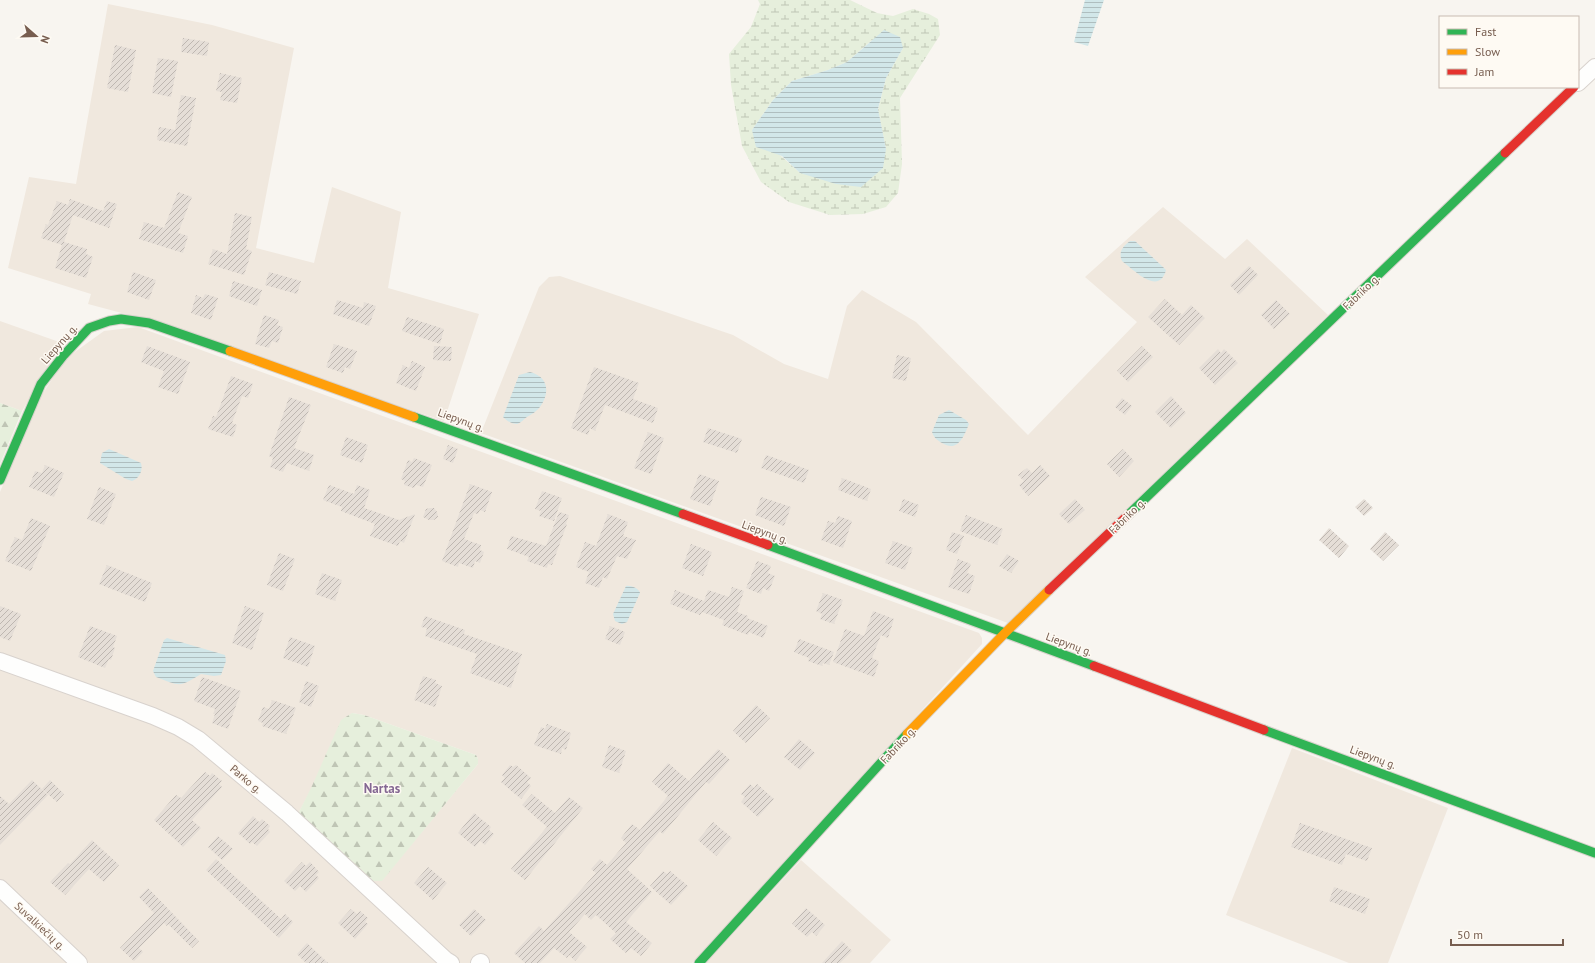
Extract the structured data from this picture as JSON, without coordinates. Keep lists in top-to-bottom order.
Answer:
{
  "streets": {
    "street": [
      "Fabriko g.",
      "Liepynų g.",
      "Parko g.",
      "Suvalkiečių g."
    ]
  },
  "crossings": [
    ["Fabriko g.", "Liepynų g."]
  ],
  "districts": ["Nartas"],
  "legend": ["Fast", "Slow", "Jam"],
  "scale_bar": "50 m",
  "north": "right"
}
